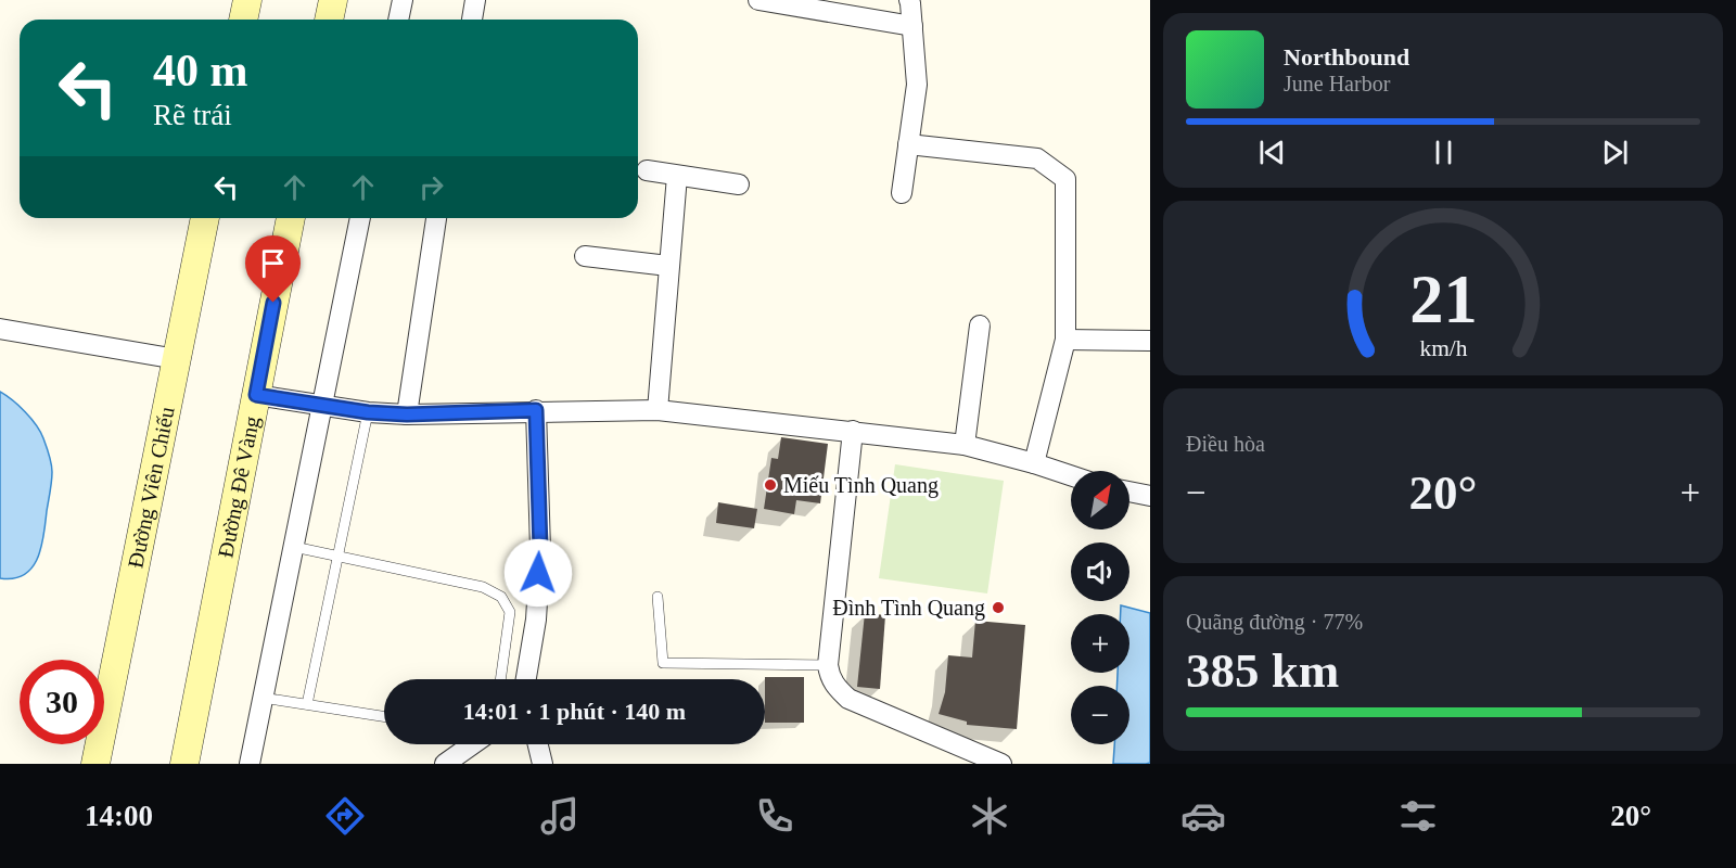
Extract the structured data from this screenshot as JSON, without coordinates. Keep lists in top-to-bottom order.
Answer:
{
  "streets": {
    "street": ["Đường Viên Chiếu", "Đường Đê Vàng"]
  },
  "places": ["Miếu Tình Quang", "Đình Tình Quang"],
  "north": "top right",
  "page": {
    "turn": ["40 m", "Rẽ trái"],
    "song": ["Northbound", "June Harbor"],
    "tile": [
      "Điều hòa",
      ["Quãng đường · 77%", "385 km"]
    ],
    "heat": ["−", "20°", "+"],
    "map_buttons": ["+", "−"],
    "limit": "30",
    "trip": "14:01 · 1 phút · 140 m",
    "tabs": ["14:00", "20°"],
    "gauge": ["21", "km/h"]
  }
}
